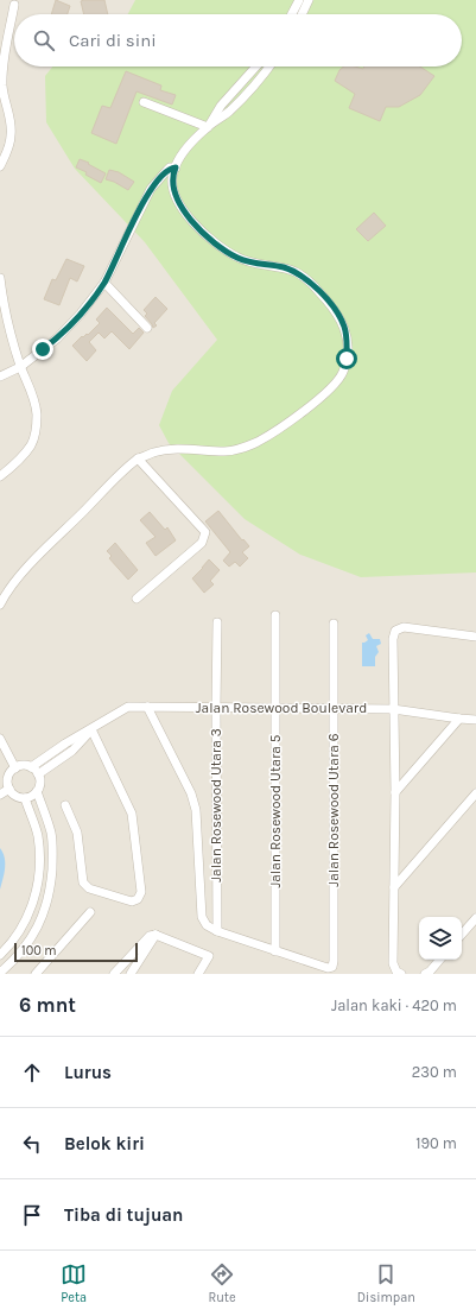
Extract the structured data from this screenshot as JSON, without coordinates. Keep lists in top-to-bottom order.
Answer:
{
  "streets": {
    "street": [
      "Jalan Rosewood Boulevard",
      "Jalan Rosewood Utara 3",
      "Jalan Rosewood Utara 6",
      "Jalan Rosewood Utara 5"
    ]
  },
  "crossings": [
    ["Jalan Rosewood Boulevard", "Jalan Rosewood Utara 3"],
    ["Jalan Rosewood Boulevard", "Jalan Rosewood Utara 6"],
    ["Jalan Rosewood Boulevard", "Jalan Rosewood Utara 5"],
    ["Jalan Rosewood Utara 6", "Jalan Rosewood Utara 5"]
  ],
  "scale_bar": "100 m",
  "page": {
    "search": "Cari di sini",
    "scale": "100 m",
    "heading": ["6 mnt", "Jalan kaki · 420 m"],
    "list": [
      ["Lurus", "230 m"],
      ["Belok kiri", "190 m"],
      "Tiba di tujuan"
    ],
    "nav": ["Peta", "Rute", "Disimpan"]
  }
}
